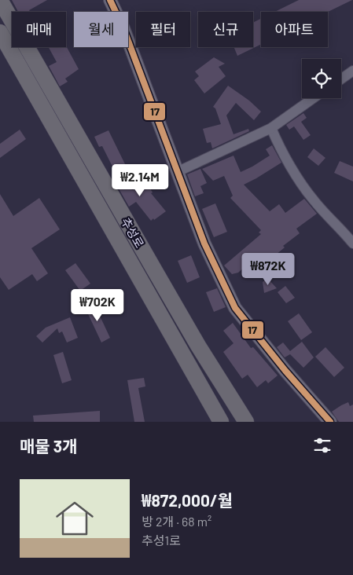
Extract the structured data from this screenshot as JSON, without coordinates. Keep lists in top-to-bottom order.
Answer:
{
  "streets": {
    "main road": ["추성로"]
  },
  "lines": ["transit line 17"],
  "page": {
    "chip": [
      "매매",
      "월세",
      "필터",
      "신규",
      "아파트"
    ],
    "price": ["₩2.14M", "₩872K", "₩702K"],
    "heading": "매물 3개",
    "list": [
      {
        "name": "₩872,000/월",
        "note": "방 2개 · 68 m² · 추성1로"
      }
    ]
  }
}
